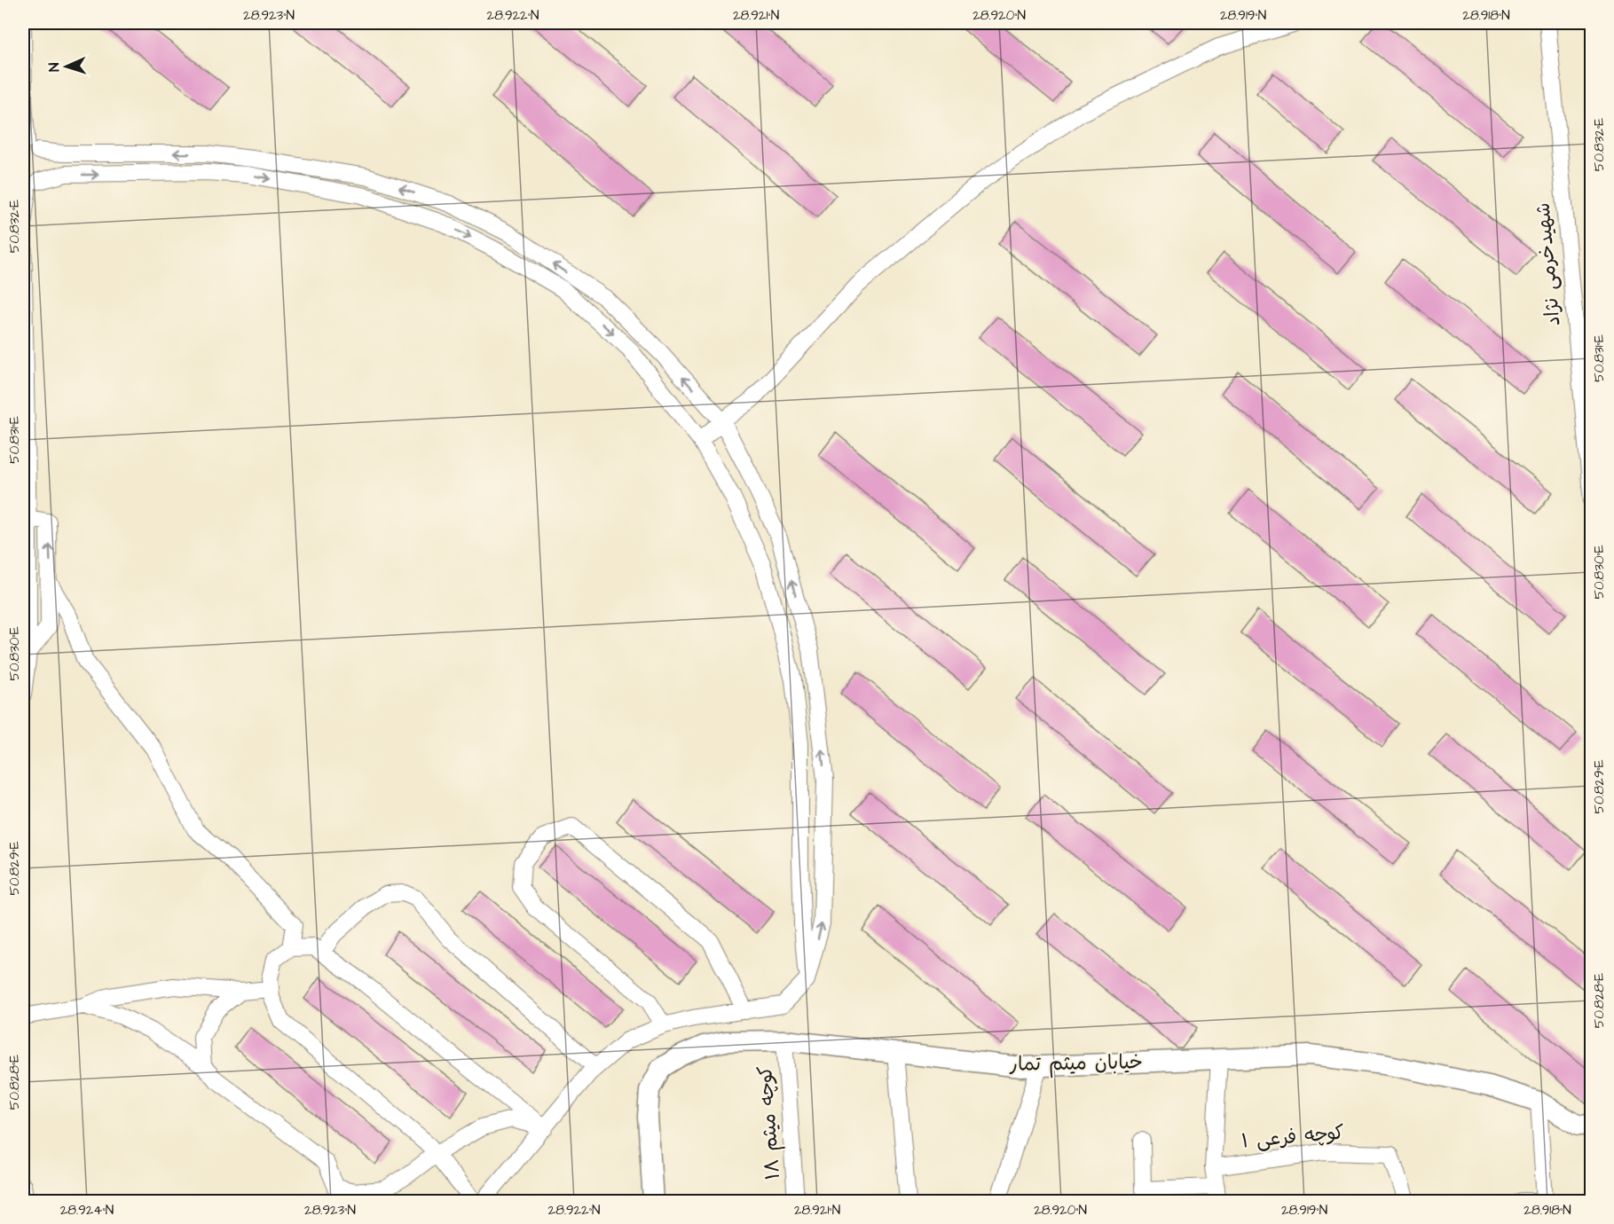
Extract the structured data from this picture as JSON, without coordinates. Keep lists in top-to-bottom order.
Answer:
{
  "streets": {
    "street": [
      "شهیدخرمی نژاد",
      "خیابان میثم تمار",
      "کوچه میثم ۱۸",
      "کوچه فرعی ۱"
    ]
  },
  "crossings": [
    ["خیابان میثم تمار", "کوچه میثم ۱۸"]
  ],
  "north": "left",
  "coordinates": [
    "28.923°N",
    "28.922°N",
    "28.921°N",
    "28.920°N",
    "28.919°N",
    "28.918°N",
    "50.832°E",
    "50.831°E",
    "50.830°E",
    "50.829°E",
    "50.828°E",
    "28.924°N"
  ]
}
